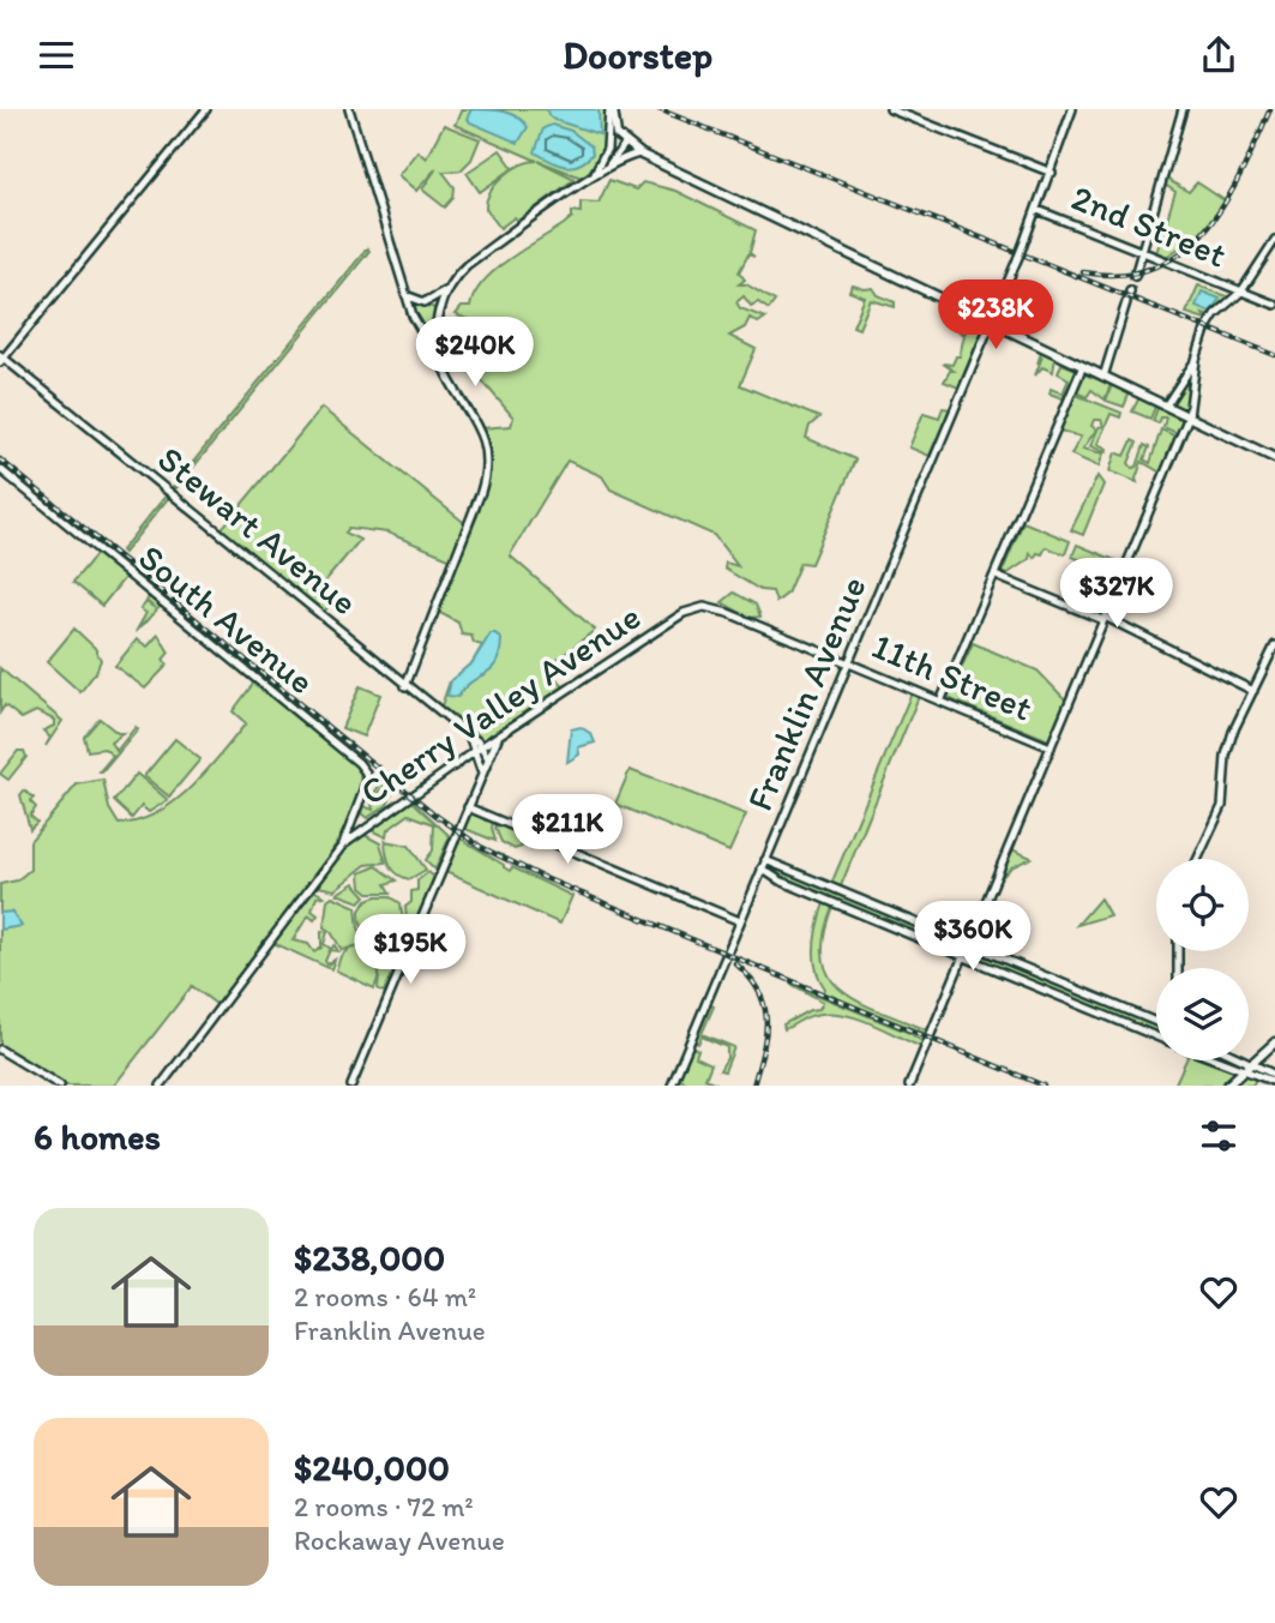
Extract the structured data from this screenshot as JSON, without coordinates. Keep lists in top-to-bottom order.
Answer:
{
  "streets": {
    "main road": [
      "2nd Street",
      "Stewart Avenue",
      "South Avenue",
      "11th Street",
      "Franklin Avenue",
      "Cherry Valley Avenue"
    ]
  },
  "crossings": [
    ["2nd Street", "Franklin Avenue"],
    ["Stewart Avenue", "Cherry Valley Avenue"],
    ["11th Street", "Franklin Avenue"],
    ["11th Street", "Cherry Valley Avenue"]
  ],
  "page": {
    "header": "Doorstep",
    "price": [
      "$238K",
      "$240K",
      "$327K",
      "$211K",
      "$360K",
      "$195K"
    ],
    "heading": "6 homes",
    "list": [
      {
        "name": "$238,000",
        "note": "2 rooms · 64 m² · Franklin Avenue"
      },
      {
        "name": "$240,000",
        "note": "2 rooms · 72 m² · Rockaway Avenue"
      }
    ]
  }
}
